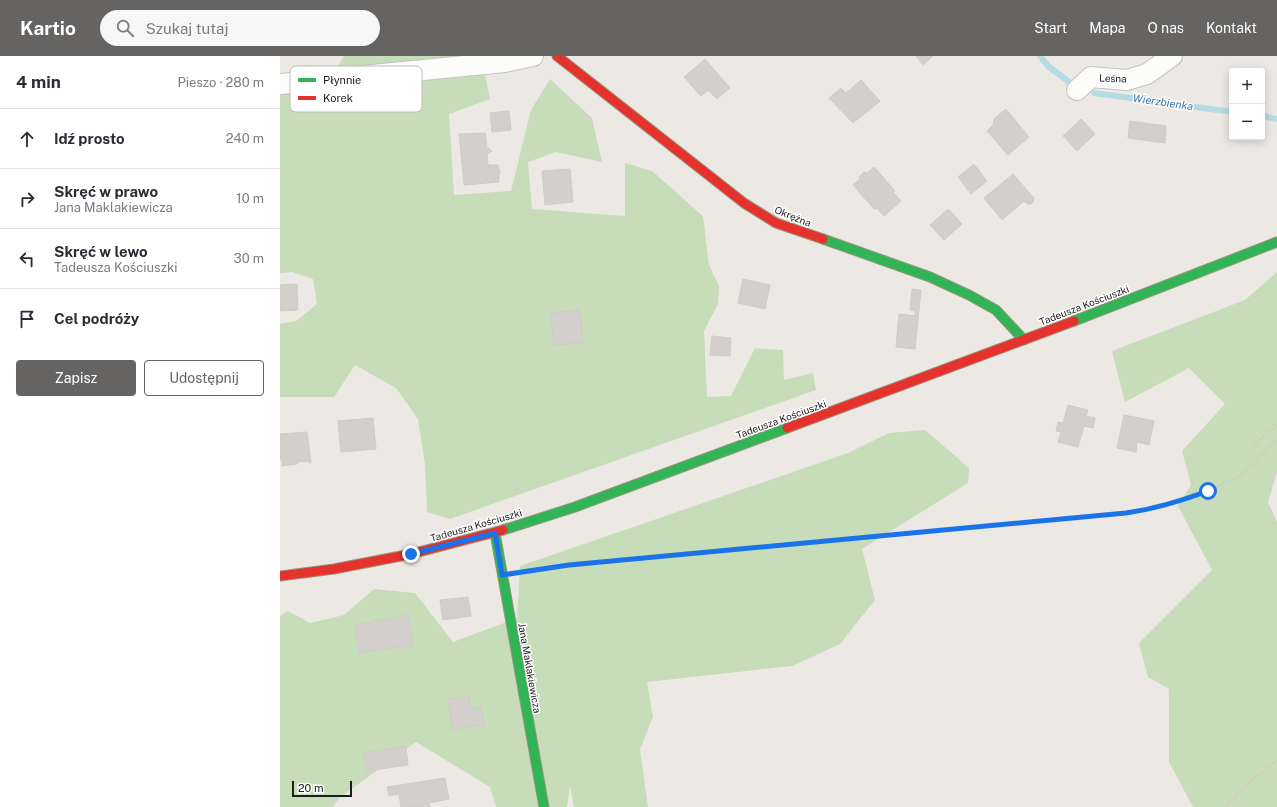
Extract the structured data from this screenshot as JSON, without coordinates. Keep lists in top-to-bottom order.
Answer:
{
  "streets": {
    "main road": ["Okrężna", "Tadeusza Kościuszki", "Jana Maklakiewicza"],
    "street": ["Leśna"]
  },
  "crossings": [
    ["Okrężna", "Tadeusza Kościuszki"],
    ["Tadeusza Kościuszki", "Jana Maklakiewicza"]
  ],
  "water": ["Wierzbienka"],
  "legend": ["Płynnie", "Korek"],
  "scale_bar": "20 m",
  "page": {
    "header": "Kartio",
    "search": "Szukaj tutaj",
    "nav": [
      "Start",
      "Mapa",
      "O nas",
      "Kontakt"
    ],
    "heading": ["4 min", "Pieszo · 280 m"],
    "map_buttons": ["+", "−"],
    "list": [
      ["Idź prosto", "240 m"],
      ["Skręć w prawo", "Jana Maklakiewicza", "10 m"],
      ["Skręć w lewo", "Tadeusza Kościuszki", "30 m"],
      "Cel podróży"
    ],
    "buttons": ["Zapisz", "Udostępnij"],
    "scale": "20 m"
  }
}
